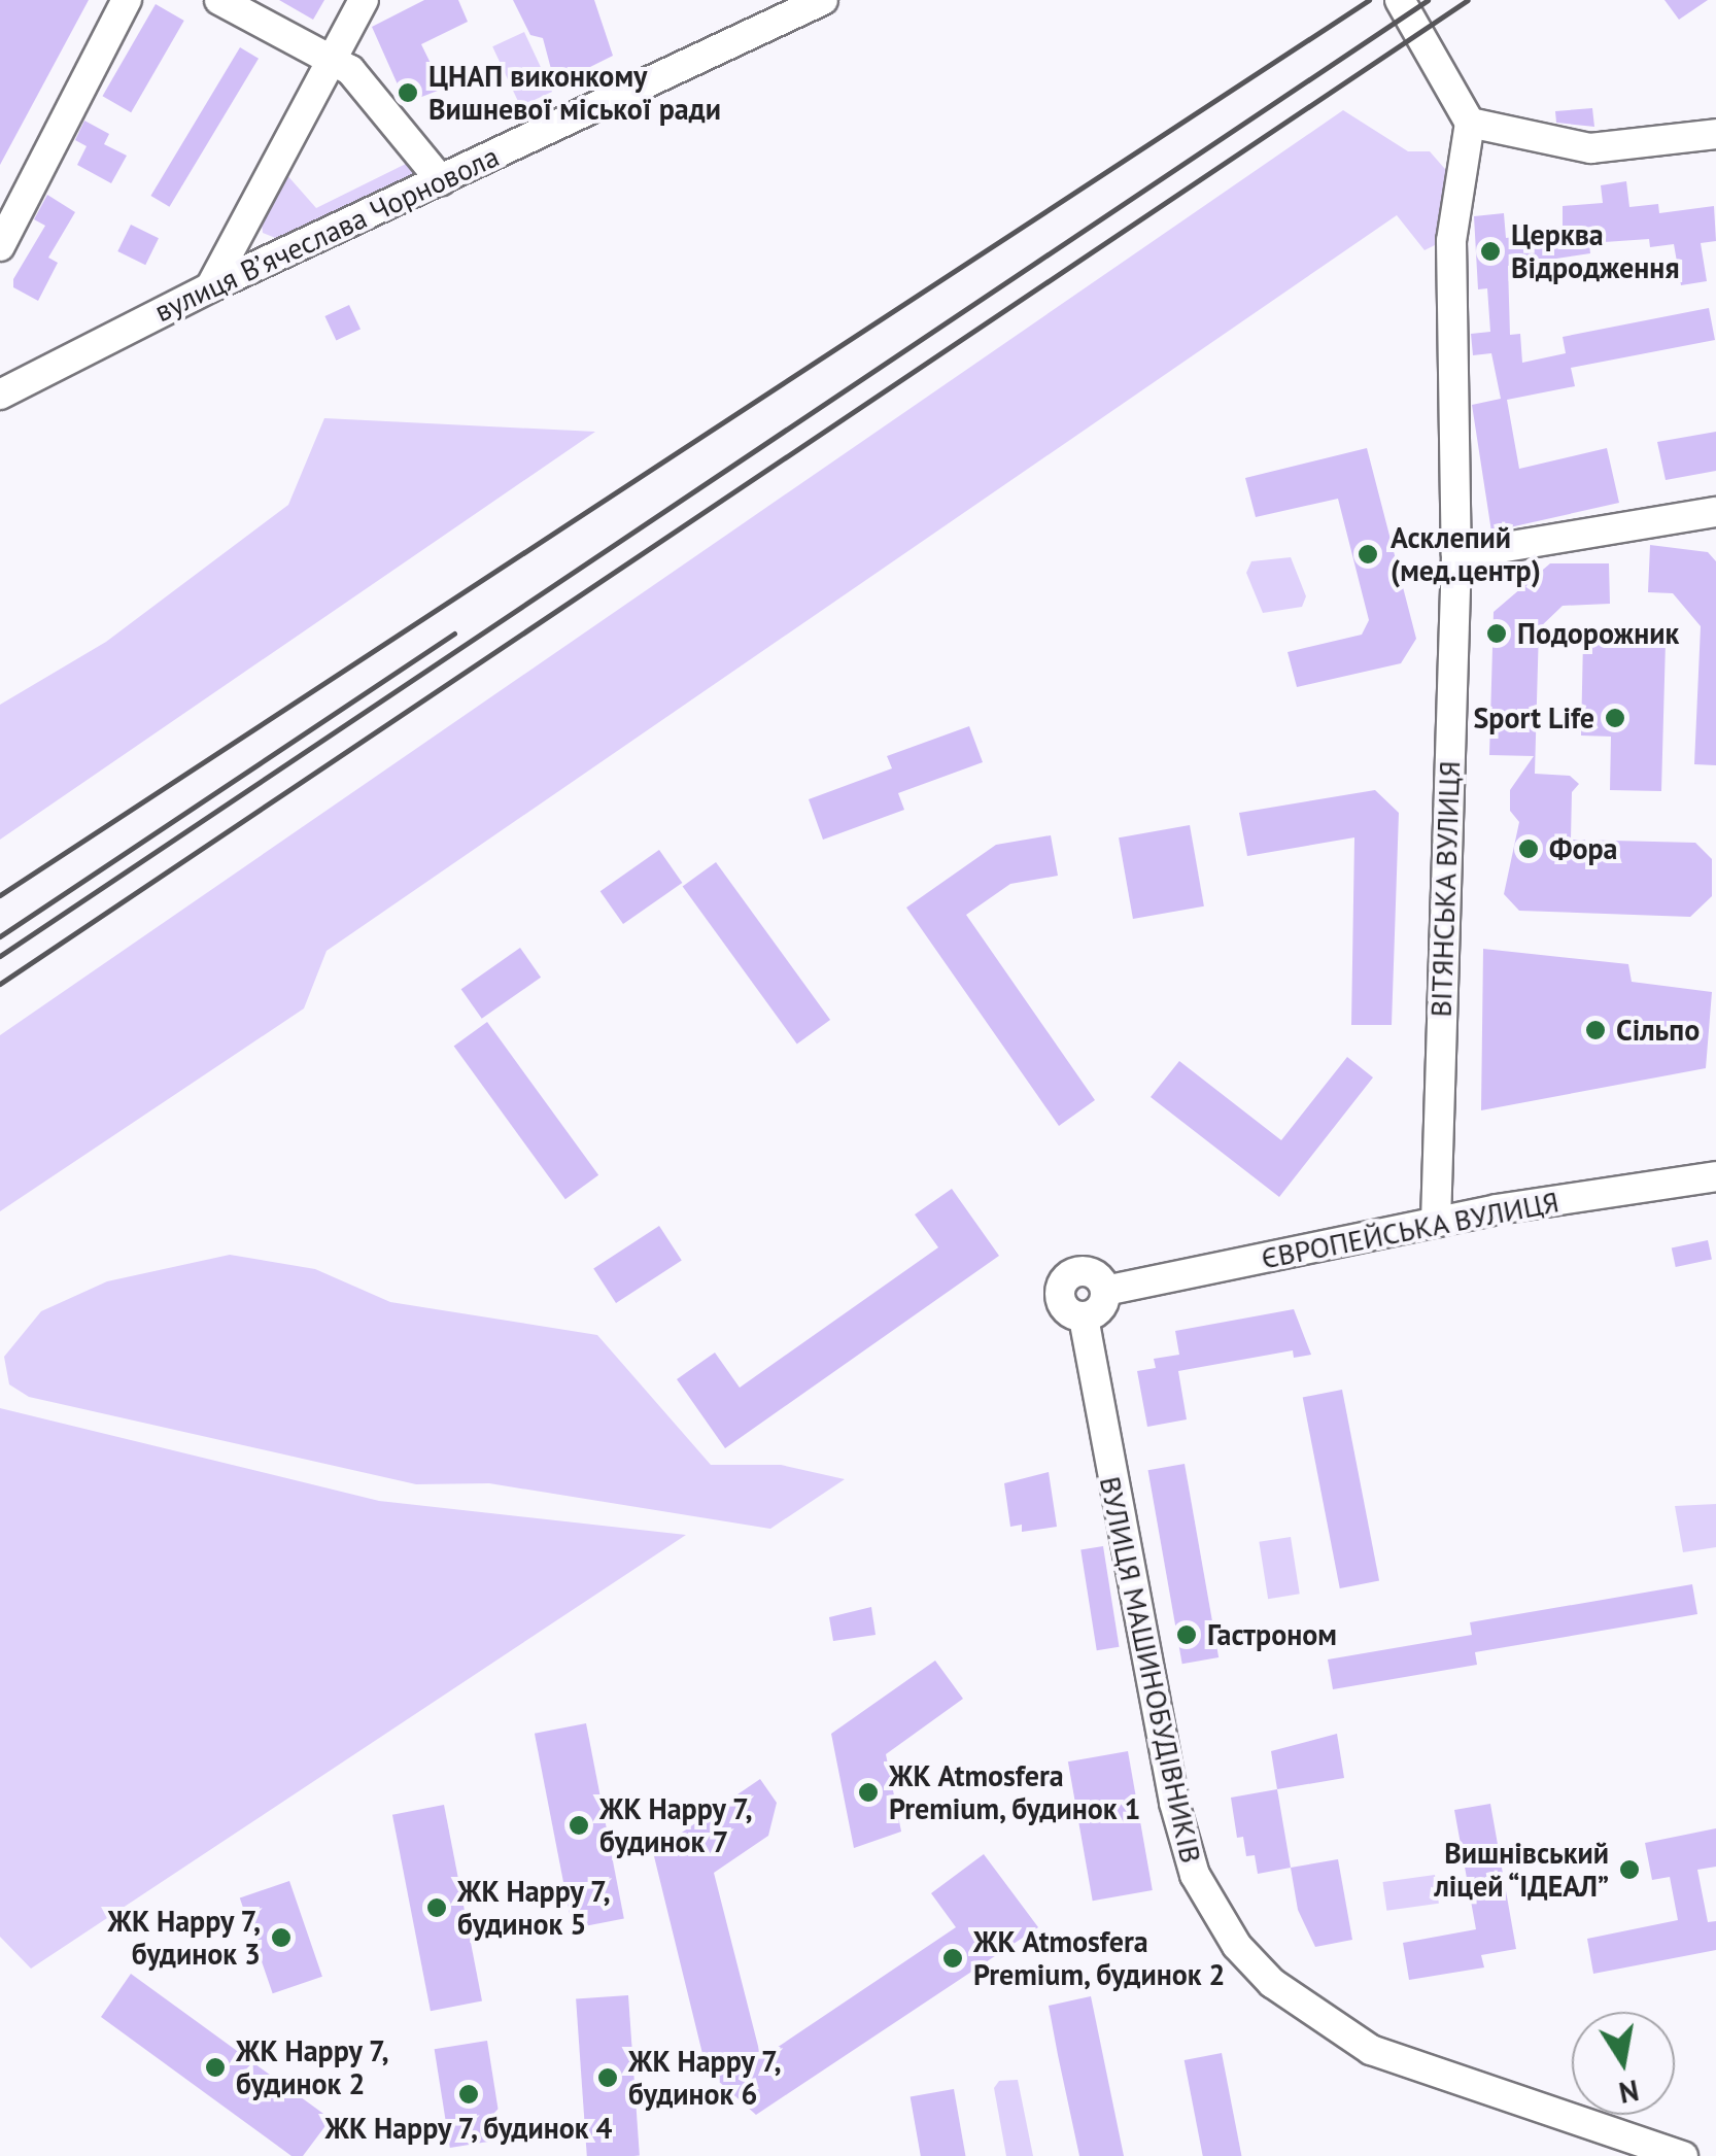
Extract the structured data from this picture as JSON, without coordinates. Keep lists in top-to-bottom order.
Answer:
{
  "streets": {
    "street": [
      "вулиця Вʼячеслава Чорновола",
      "ВІТЯНСЬКА ВУЛИЦЯ",
      "ЄВРОПЕЙСЬКА ВУЛИЦЯ",
      "ВУЛИЦЯ МАШИНОБУДІВНИКІВ"
    ]
  },
  "crossings": [
    ["ВІТЯНСЬКА ВУЛИЦЯ", "ЄВРОПЕЙСЬКА ВУЛИЦЯ"],
    ["ЄВРОПЕЙСЬКА ВУЛИЦЯ", "ВУЛИЦЯ МАШИНОБУДІВНИКІВ"]
  ],
  "places": [
    "ЦНАП виконкому Вишневої міської ради",
    "Церква Відродження",
    "Асклепий (мед.центр)",
    "Подорожник",
    "Sport Life",
    "Фора",
    "Сільпо",
    "Гастроном",
    "ЖК Atmosfera Premium, будинок 1",
    "ЖК Happy 7, будинок 7",
    "Вишнівський ліцей “ІДЕАЛ”",
    "ЖК Happy 7, будинок 5",
    "ЖК Happy 7, будинок 3",
    "ЖК Atmosfera Premium, будинок 2",
    "ЖК Happy 7, будинок 2",
    "ЖК Happy 7, будинок 6",
    "ЖК Happy 7, будинок 4"
  ],
  "north": "bottom"
}
